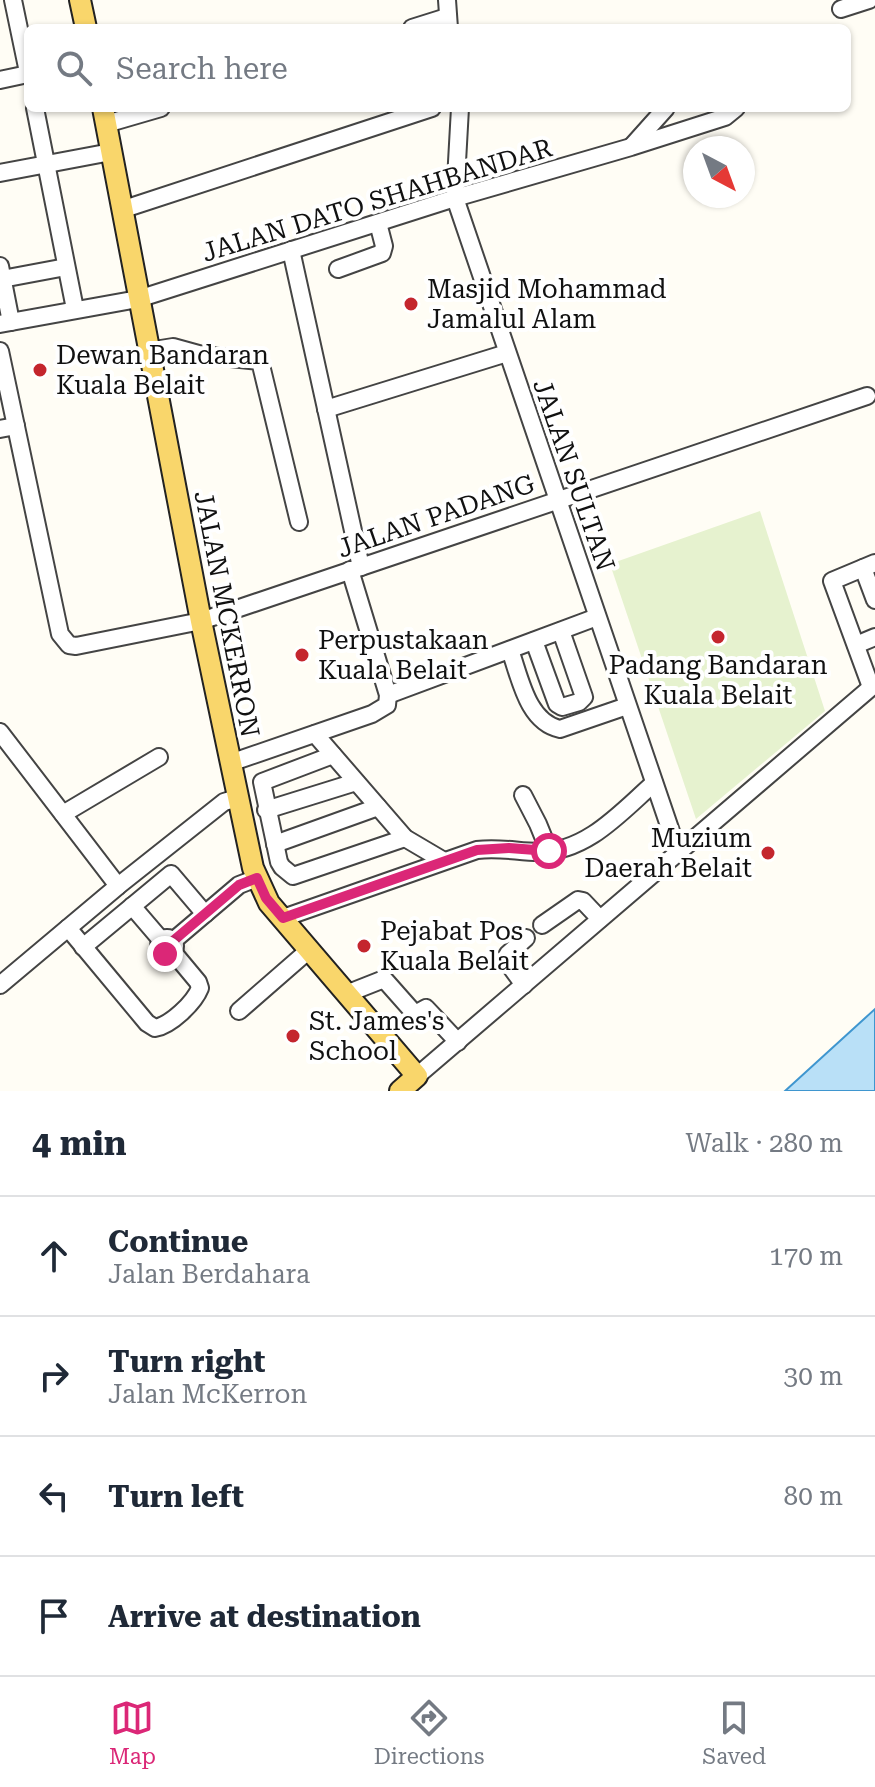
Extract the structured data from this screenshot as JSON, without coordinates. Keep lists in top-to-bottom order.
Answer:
{
  "streets": {
    "main road": ["JALAN MCKERRON"],
    "street": ["JALAN DATO SHAHBANDAR", "JALAN SULTAN", "JALAN PADANG"]
  },
  "crossings": [
    ["JALAN DATO SHAHBANDAR", "JALAN SULTAN"],
    ["JALAN DATO SHAHBANDAR", "JALAN MCKERRON"],
    ["JALAN SULTAN", "JALAN PADANG"],
    ["JALAN PADANG", "JALAN MCKERRON"]
  ],
  "places": [
    "Masjid Mohammad Jamalul Alam",
    "Dewan Bandaran Kuala Belait",
    "Padang Bandaran Kuala Belait",
    "Perpustakaan Kuala Belait",
    "Muzium Daerah Belait",
    "Pejabat Pos Kuala Belait",
    "St. James's School"
  ],
  "north": "bottom right",
  "page": {
    "search": "Search here",
    "heading": ["4 min", "Walk · 280 m"],
    "list": [
      ["Continue", "Jalan Berdahara", "170 m"],
      ["Turn right", "Jalan McKerron", "30 m"],
      ["Turn left", "80 m"],
      "Arrive at destination"
    ],
    "nav": ["Map", "Directions", "Saved"]
  }
}
